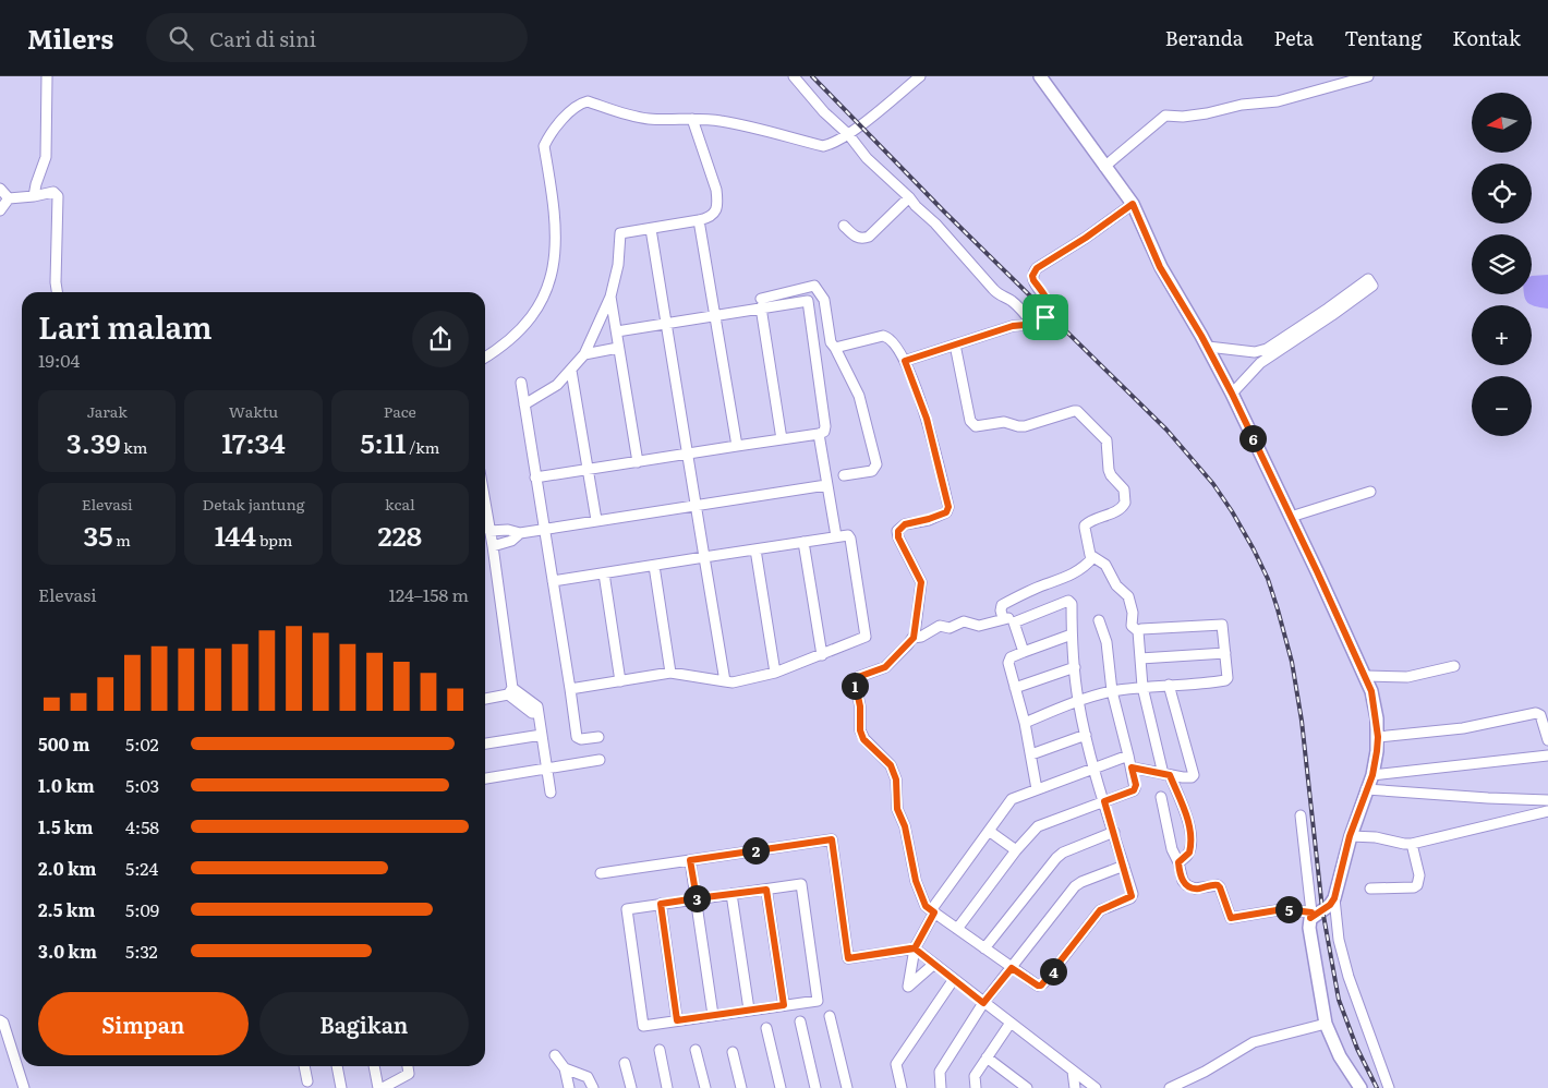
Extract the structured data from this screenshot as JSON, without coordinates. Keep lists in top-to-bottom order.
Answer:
{
  "north": "left",
  "page": {
    "header": "Milers",
    "search": "Cari di sini",
    "nav": [
      "Beranda",
      "Peta",
      "Tentang",
      "Kontak"
    ],
    "map_buttons": ["+", "−"],
    "heading": ["Lari malam", "19:04"],
    "stats": [
      ["Jarak", "3.39 km"],
      ["Waktu", "17:34"],
      ["Pace", "5:11 /km"],
      ["Elevasi", "35 m"],
      ["Detak jantung", "144 bpm"],
      ["kcal", "228"]
    ],
    "pins": [
      "6",
      "1",
      "2",
      "3",
      "5",
      "4"
    ],
    "chart": ["Elevasi", "124–158 m"],
    "list": [
      {
        "name": "500 m",
        "note": "5:02"
      },
      {
        "name": "1.0 km",
        "note": "5:03"
      },
      {
        "name": "1.5 km",
        "note": "4:58"
      },
      {
        "name": "2.0 km",
        "note": "5:24"
      },
      {
        "name": "2.5 km",
        "note": "5:09"
      },
      {
        "name": "3.0 km",
        "note": "5:32"
      }
    ],
    "buttons": ["Simpan", "Bagikan"]
  }
}
